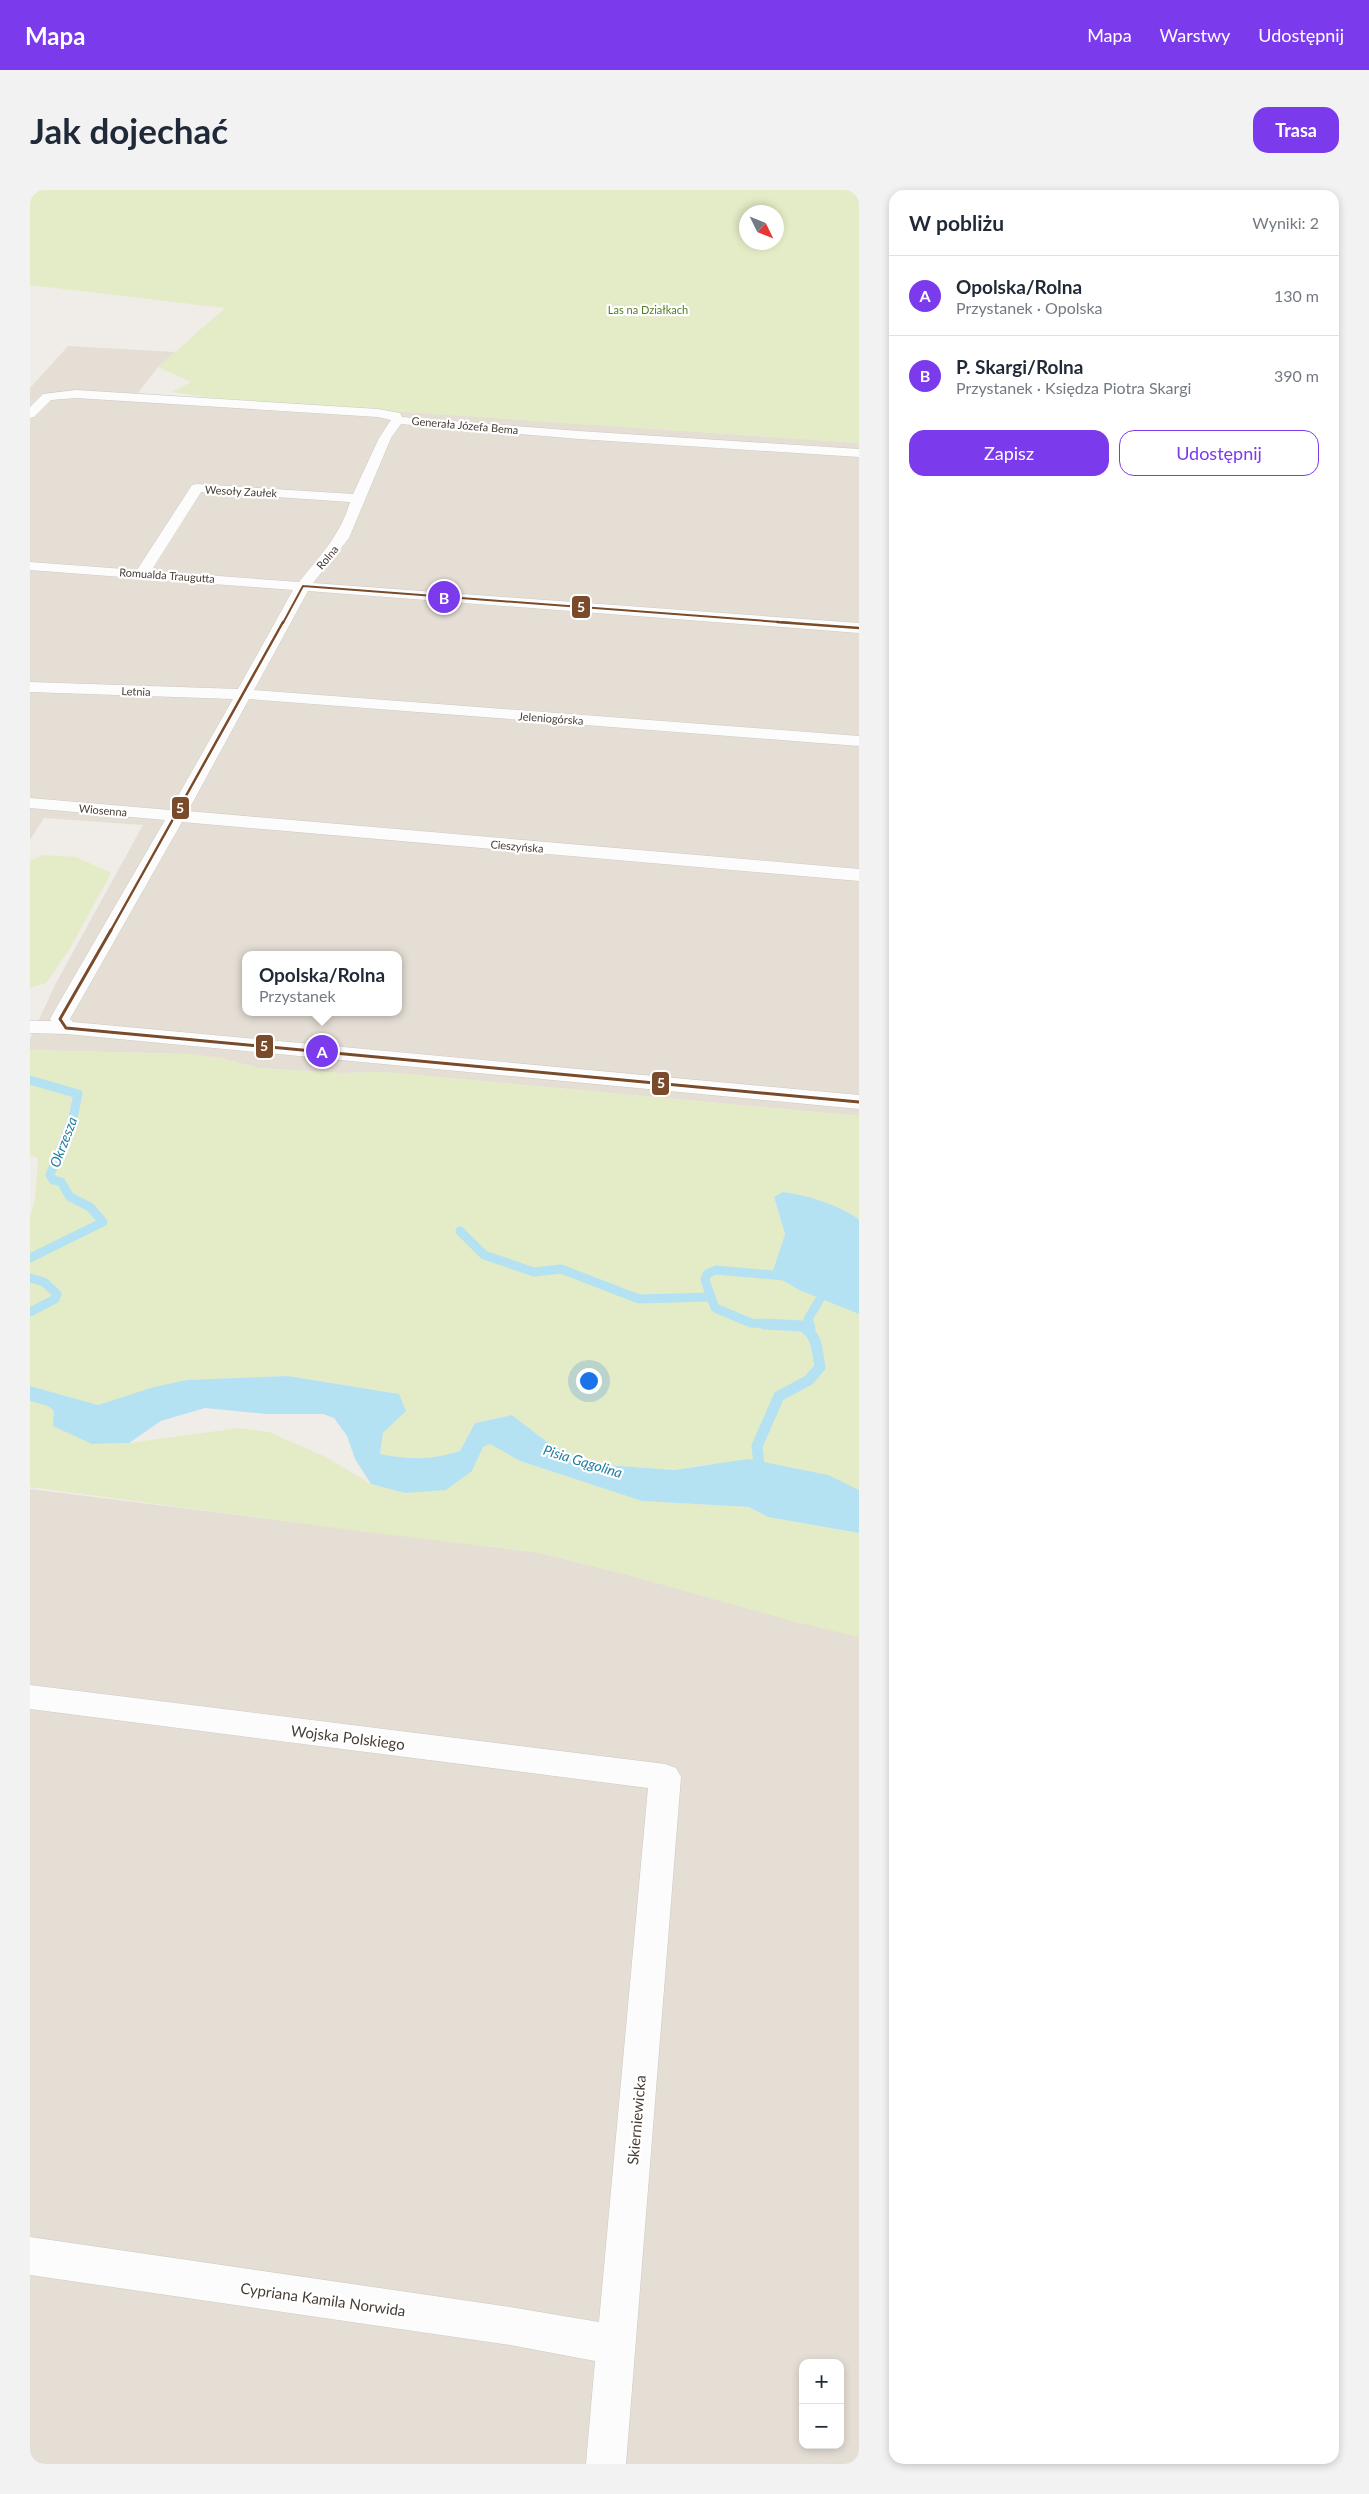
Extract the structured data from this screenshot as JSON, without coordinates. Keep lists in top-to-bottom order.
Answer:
{
  "streets": {
    "street": [
      "Generała Józefa Bema",
      "Wesoły Zaułek",
      "Rolna",
      "Romualda Traugutta",
      "Letnia",
      "Jeleniogórska",
      "Wiosenna",
      "Cieszyńska",
      "Wojska Polskiego",
      "Skierniewicka",
      "Cypriana Kamila Norwida"
    ]
  },
  "crossings": [
    ["Generała Józefa Bema", "Rolna"],
    ["Wesoły Zaułek", "Rolna"],
    ["Wesoły Zaułek", "Romualda Traugutta"],
    ["Rolna", "Romualda Traugutta"],
    ["Rolna", "Letnia"],
    ["Rolna", "Jeleniogórska"],
    ["Rolna", "Wiosenna"],
    ["Rolna", "Cieszyńska"],
    ["Letnia", "Jeleniogórska"],
    ["Wiosenna", "Cieszyńska"],
    ["Wojska Polskiego", "Skierniewicka"],
    ["Skierniewicka", "Cypriana Kamila Norwida"]
  ],
  "water": ["Okrzesza", "Pisia Gągolina"],
  "parks": ["Las na Działkach"],
  "lines": ["transit line 5"],
  "north": "bottom right",
  "page": {
    "header": "Mapa",
    "nav": ["Mapa", "Warstwy", "Udostępnij"],
    "buttons": [
      "Trasa",
      ["Zapisz", "Udostępnij"]
    ],
    "title": "Jak dojechać",
    "heading": ["W pobliżu", "Wyniki: 2"],
    "list": [
      {
        "mark": "A",
        "name": "Opolska/Rolna",
        "note": "Przystanek · Opolska",
        "value": "130 m"
      },
      {
        "mark": "B",
        "name": "P. Skargi/Rolna",
        "note": "Przystanek · Księdza Piotra Skargi",
        "value": "390 m"
      }
    ],
    "pins": ["B", "A"],
    "popup": ["Opolska/Rolna", "Przystanek"],
    "map_buttons": ["+", "−"]
  }
}
